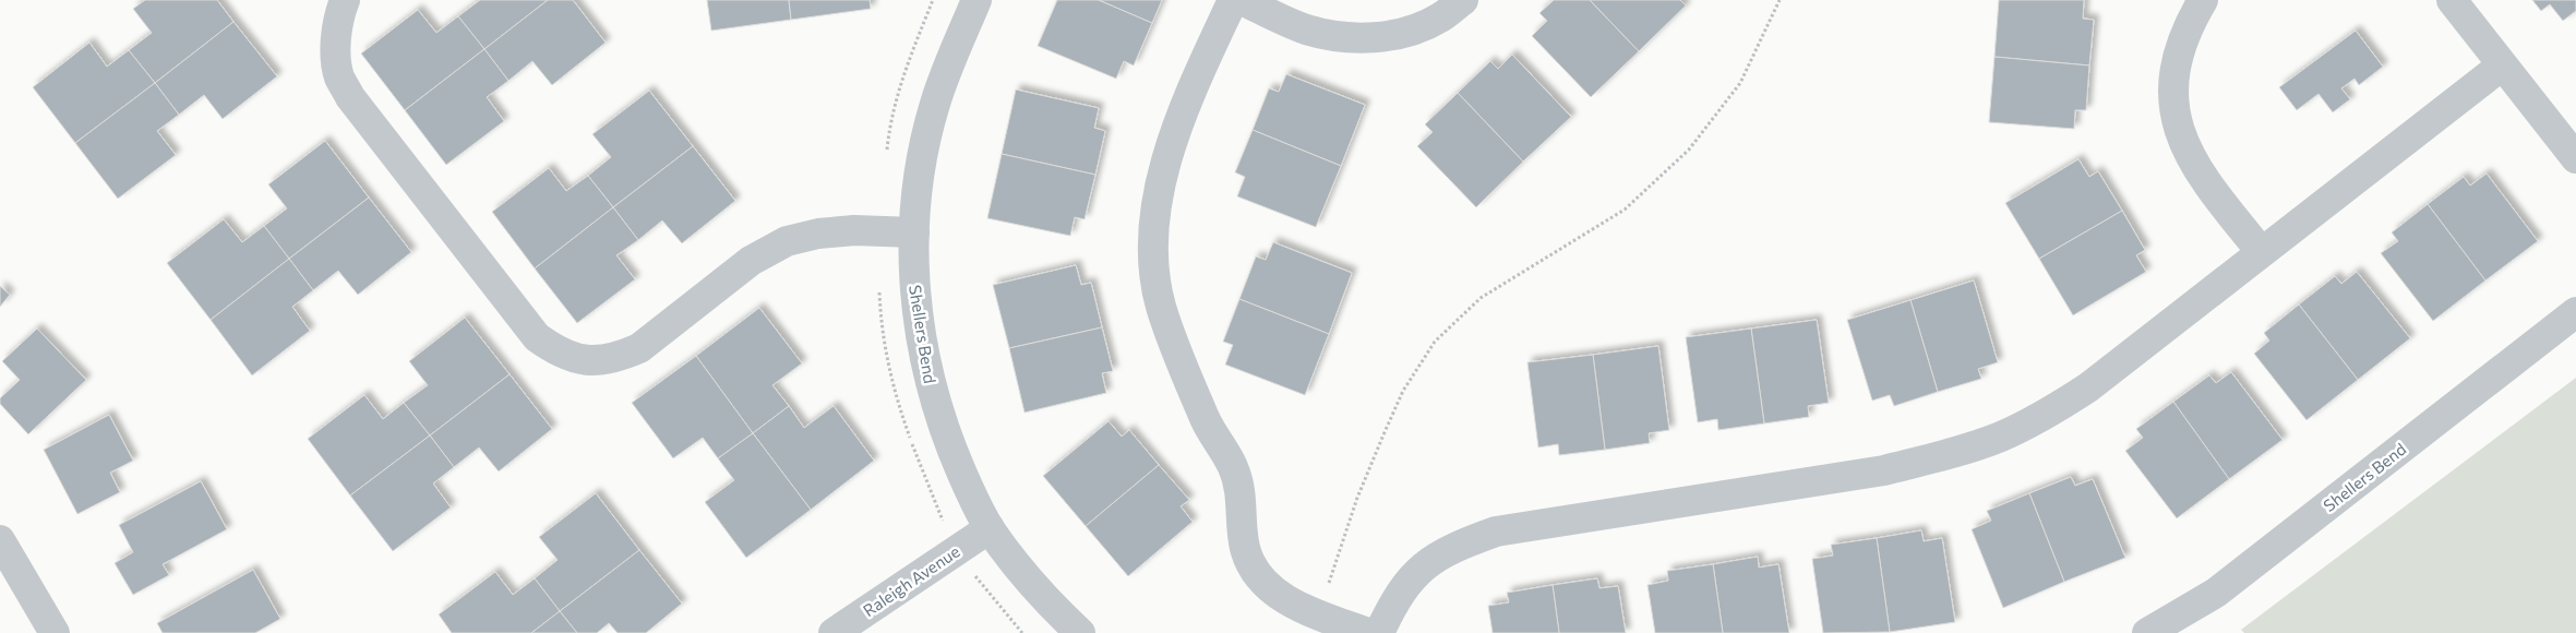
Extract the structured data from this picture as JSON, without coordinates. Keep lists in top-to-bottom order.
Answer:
{
  "streets": {
    "street": ["Shellers Bend", "Raleigh Avenue"]
  },
  "crossings": [
    ["Shellers Bend", "Raleigh Avenue"]
  ]
}
